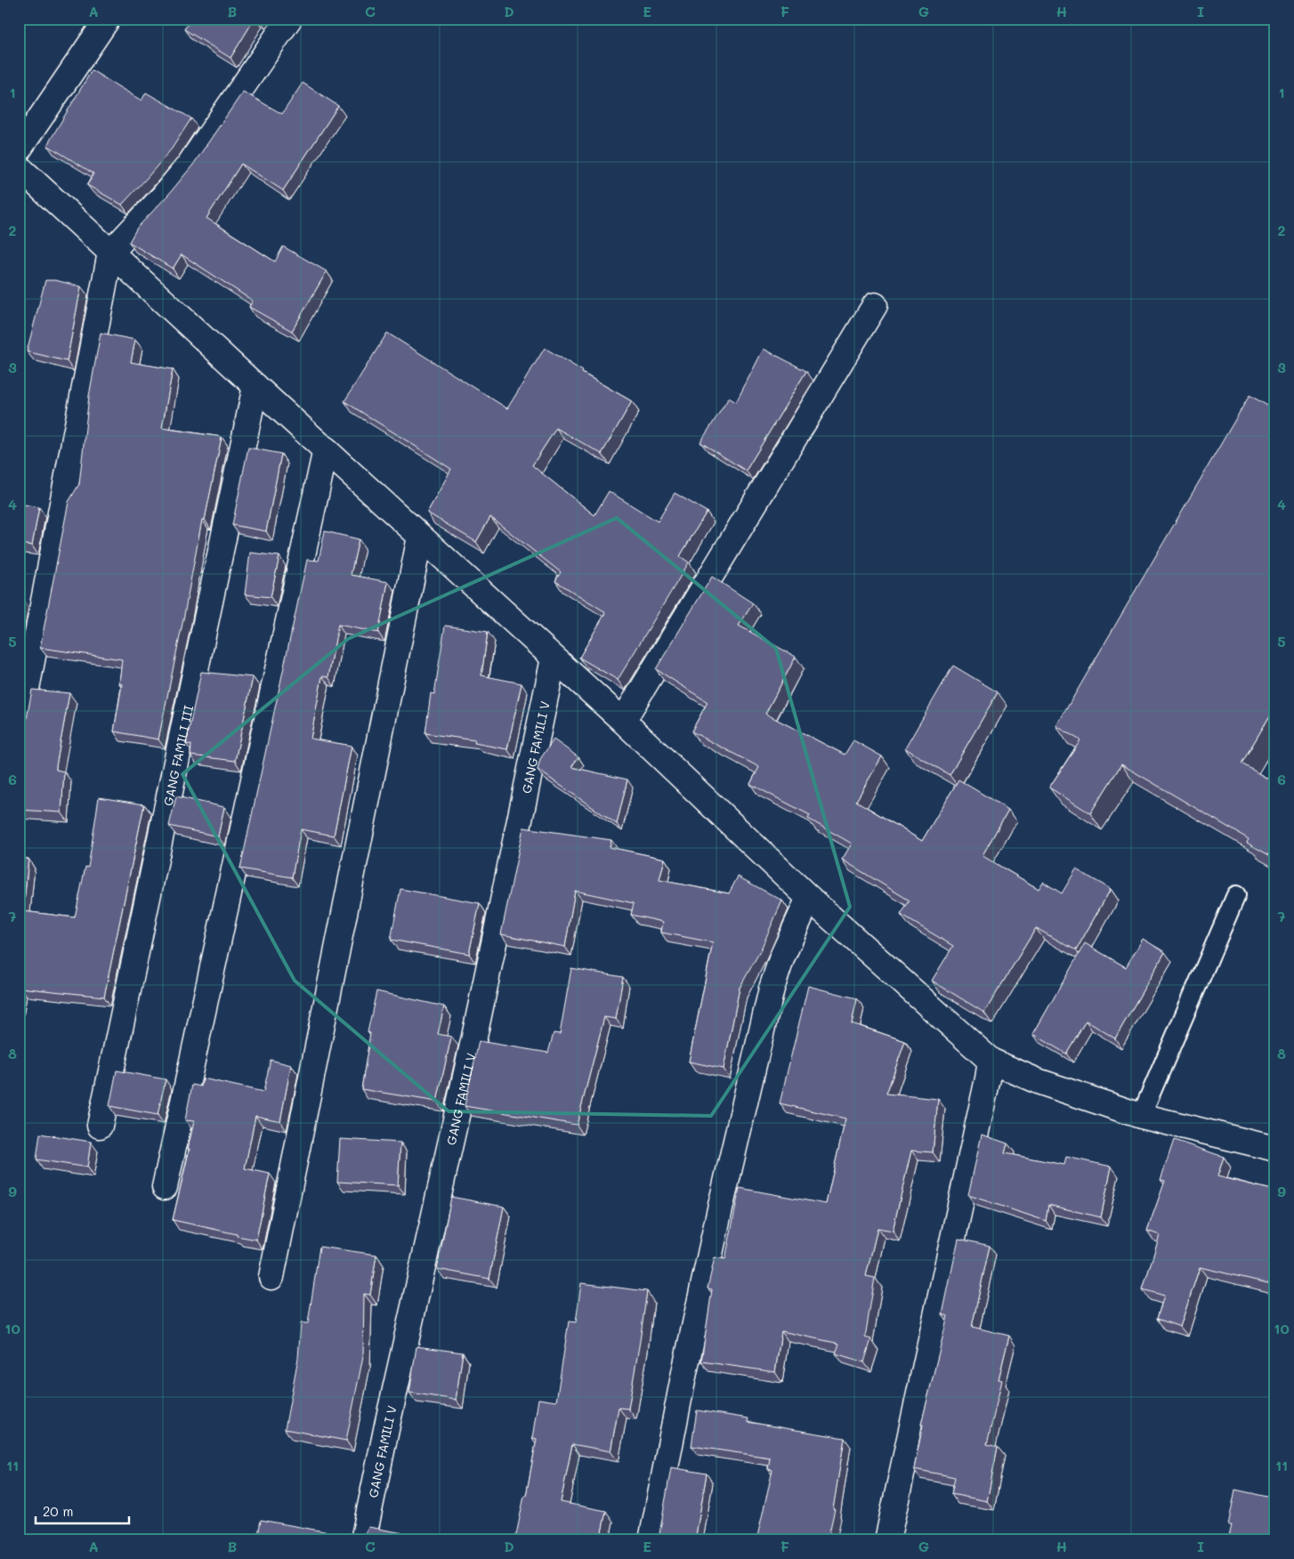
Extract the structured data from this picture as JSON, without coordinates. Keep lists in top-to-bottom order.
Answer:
{
  "streets": {
    "street": ["GANG FAMILI V", "GANG FAMILI III"]
  },
  "scale_bar": "20 m",
  "grid": {
    "columns": [
      "A",
      "B",
      "C",
      "D",
      "E",
      "F",
      "G",
      "H",
      "I"
    ],
    "rows": [
      "1",
      "2",
      "3",
      "4",
      "5",
      "6",
      "7",
      "8",
      "9",
      "10",
      "11"
    ]
  }
}
